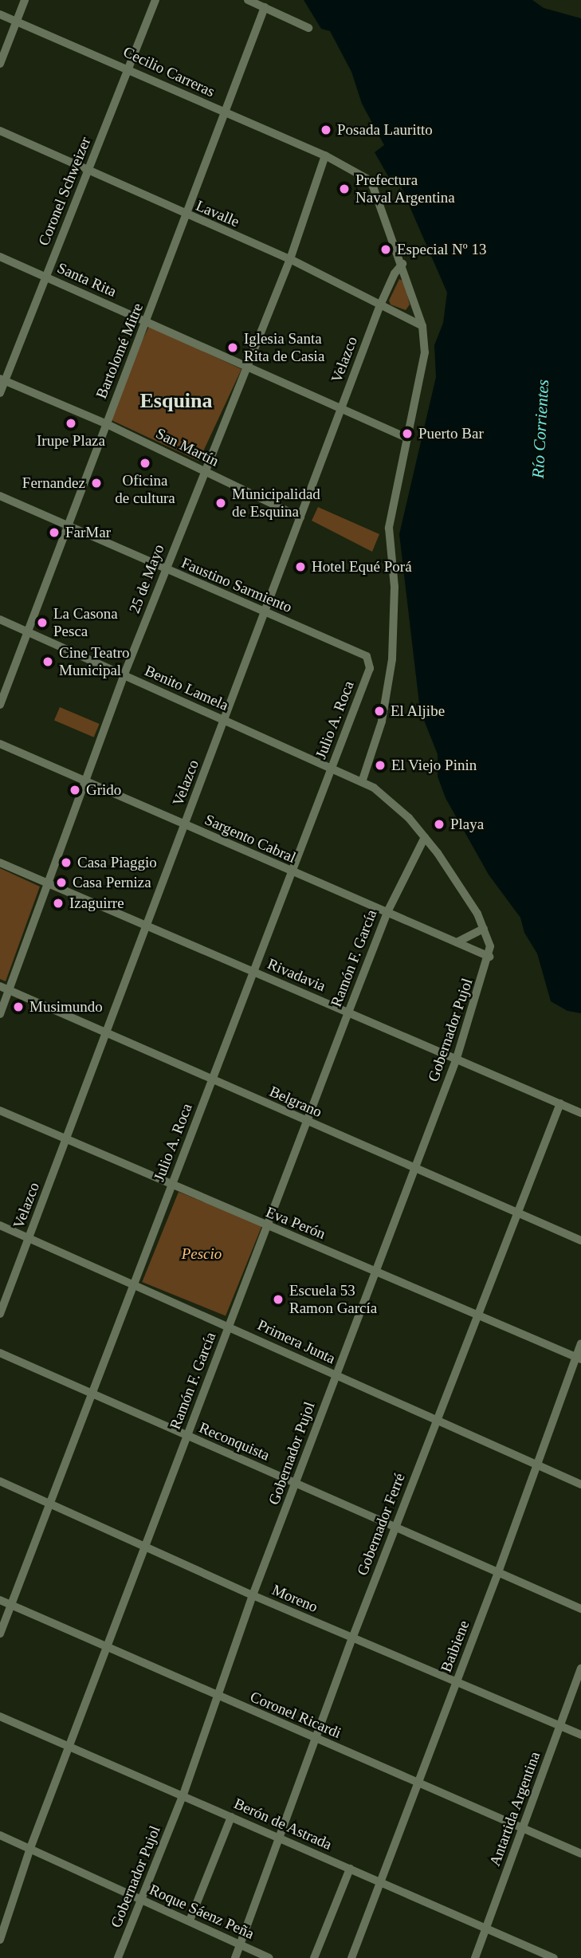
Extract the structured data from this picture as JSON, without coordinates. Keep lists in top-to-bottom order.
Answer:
{
  "streets": {
    "street": [
      "Cecilio Carreras",
      "Coronel Schweizer",
      "Lavalle",
      "Santa Rita",
      "Bartolomé Mitre",
      "Velazco",
      "San Martín",
      "25 de Mayo",
      "Faustino Sarmiento",
      "Benito Lamela",
      "Julio A. Roca",
      "Sargento Cabral",
      "Ramón F. García",
      "Rivadavia",
      "Gobernador Pujol",
      "Belgrano",
      "Eva Perón",
      "Primera Junta",
      "Reconquista",
      "Gobernador Ferré",
      "Moreno",
      "Baibiene",
      "Coronel Ricardi",
      "Antartida Argentina",
      "Berón de Astrada",
      "Roque Sáenz Peña"
    ]
  },
  "crossings": [
    ["Cecilio Carreras", "Coronel Schweizer"],
    ["Cecilio Carreras", "Lavalle"],
    ["Cecilio Carreras", "Santa Rita"],
    ["Cecilio Carreras", "Bartolomé Mitre"],
    ["Cecilio Carreras", "Velazco"],
    ["Cecilio Carreras", "25 de Mayo"],
    ["Cecilio Carreras", "Benito Lamela"],
    ["Coronel Schweizer", "Lavalle"],
    ["Coronel Schweizer", "Santa Rita"],
    ["Coronel Schweizer", "San Martín"],
    ["Lavalle", "Bartolomé Mitre"],
    ["Lavalle", "Velazco"],
    ["Lavalle", "25 de Mayo"],
    ["Santa Rita", "Bartolomé Mitre"],
    ["Santa Rita", "Velazco"],
    ["Santa Rita", "25 de Mayo"],
    ["Bartolomé Mitre", "San Martín"],
    ["Bartolomé Mitre", "Faustino Sarmiento"],
    ["Bartolomé Mitre", "Benito Lamela"],
    ["Velazco", "San Martín"],
    ["Velazco", "Faustino Sarmiento"],
    ["Velazco", "Benito Lamela"],
    ["Velazco", "Sargento Cabral"],
    ["Velazco", "Rivadavia"],
    ["Velazco", "Belgrano"],
    ["Velazco", "Eva Perón"],
    ["Velazco", "Primera Junta"],
    ["San Martín", "25 de Mayo"],
    ["25 de Mayo", "Faustino Sarmiento"],
    ["25 de Mayo", "Benito Lamela"],
    ["25 de Mayo", "Sargento Cabral"],
    ["25 de Mayo", "Rivadavia"],
    ["25 de Mayo", "Belgrano"],
    ["Faustino Sarmiento", "Julio A. Roca"],
    ["Benito Lamela", "Julio A. Roca"],
    ["Benito Lamela", "Ramón F. García"],
    ["Julio A. Roca", "Sargento Cabral"],
    ["Julio A. Roca", "Rivadavia"],
    ["Julio A. Roca", "Belgrano"],
    ["Julio A. Roca", "Eva Perón"],
    ["Julio A. Roca", "Primera Junta"],
    ["Julio A. Roca", "Reconquista"],
    ["Julio A. Roca", "Moreno"],
    ["Julio A. Roca", "Coronel Ricardi"],
    ["Sargento Cabral", "Ramón F. García"],
    ["Sargento Cabral", "Gobernador Pujol"],
    ["Ramón F. García", "Rivadavia"],
    ["Ramón F. García", "Belgrano"],
    ["Ramón F. García", "Eva Perón"],
    ["Ramón F. García", "Primera Junta"],
    ["Ramón F. García", "Reconquista"],
    ["Ramón F. García", "Moreno"],
    ["Ramón F. García", "Coronel Ricardi"],
    ["Ramón F. García", "Berón de Astrada"],
    ["Ramón F. García", "Roque Sáenz Peña"],
    ["Rivadavia", "Gobernador Pujol"],
    ["Rivadavia", "Gobernador Ferré"],
    ["Gobernador Pujol", "Belgrano"],
    ["Gobernador Pujol", "Eva Perón"],
    ["Gobernador Pujol", "Primera Junta"],
    ["Gobernador Pujol", "Reconquista"],
    ["Gobernador Pujol", "Moreno"],
    ["Gobernador Pujol", "Coronel Ricardi"],
    ["Gobernador Pujol", "Berón de Astrada"],
    ["Gobernador Pujol", "Roque Sáenz Peña"],
    ["Belgrano", "Gobernador Ferré"],
    ["Eva Perón", "Gobernador Ferré"],
    ["Eva Perón", "Baibiene"],
    ["Primera Junta", "Gobernador Ferré"],
    ["Primera Junta", "Baibiene"],
    ["Reconquista", "Gobernador Ferré"],
    ["Reconquista", "Baibiene"],
    ["Gobernador Ferré", "Moreno"],
    ["Gobernador Ferré", "Coronel Ricardi"],
    ["Gobernador Ferré", "Berón de Astrada"],
    ["Gobernador Ferré", "Roque Sáenz Peña"],
    ["Moreno", "Baibiene"],
    ["Moreno", "Antartida Argentina"],
    ["Baibiene", "Coronel Ricardi"],
    ["Baibiene", "Berón de Astrada"],
    ["Coronel Ricardi", "Antartida Argentina"],
    ["Antartida Argentina", "Berón de Astrada"]
  ],
  "districts": ["Esquina"],
  "water": ["Río Corrientes"],
  "parks": ["Pescio"],
  "places": [
    "Posada Lauritto",
    "Prefectura Naval Argentina",
    "Especial Nº 13",
    "Iglesia Santa Rita de Casia",
    "Irupe Plaza",
    "Puerto Bar",
    "Oficina de cultura",
    "Fernandez",
    "Municipalidad de Esquina",
    "FarMar",
    "Hotel Equé Porá",
    "La Casona Pesca",
    "Cine Teatro Municipal",
    "El Aljibe",
    "El Viejo Pinin",
    "Grido",
    "Playa",
    "Casa Piaggio",
    "Casa Perniza",
    "Izaguirre",
    "Musimundo",
    "Escuela 53 Ramon García"
  ]
}
